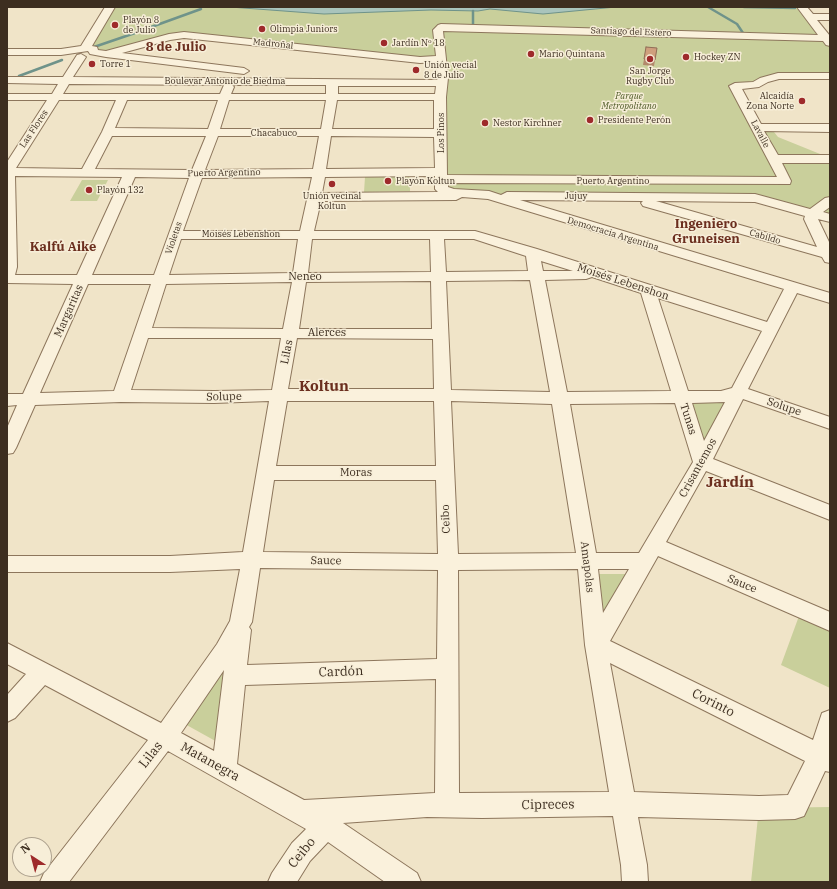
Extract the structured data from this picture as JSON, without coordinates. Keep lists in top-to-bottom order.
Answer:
{
  "streets": {
    "street": [
      "Santiago del Estero",
      "Madroñal",
      "Boulevar Antonio de Biedma",
      "Las Flores",
      "Chacabuco",
      "Los Pinos",
      "Lavalle",
      "Puerto Argentino",
      "Jujuy",
      "Moisés Lebenshon",
      "Democracia Argentina",
      "Cabildo",
      "Violetas",
      "Neneo",
      "Margaritas",
      "Alerces",
      "Lilas",
      "Solupe",
      "Tunas",
      "Crisantemos",
      "Moras",
      "Ceibo",
      "Sauce",
      "Amapolas",
      "Cardón",
      "Corinto",
      "Matanegra",
      "Cipreces"
    ]
  },
  "crossings": [
    ["Santiago del Estero", "Los Pinos"],
    ["Madroñal", "Los Pinos"],
    ["Boulevar Antonio de Biedma", "Las Flores"],
    ["Boulevar Antonio de Biedma", "Los Pinos"],
    ["Boulevar Antonio de Biedma", "Violetas"],
    ["Boulevar Antonio de Biedma", "Lilas"],
    ["Las Flores", "Puerto Argentino"],
    ["Chacabuco", "Los Pinos"],
    ["Chacabuco", "Violetas"],
    ["Chacabuco", "Lilas"],
    ["Los Pinos", "Puerto Argentino"],
    ["Lavalle", "Puerto Argentino"],
    ["Puerto Argentino", "Violetas"],
    ["Puerto Argentino", "Margaritas"],
    ["Puerto Argentino", "Lilas"],
    ["Jujuy", "Democracia Argentina"],
    ["Jujuy", "Cabildo"],
    ["Jujuy", "Lilas"],
    ["Moisés Lebenshon", "Violetas"],
    ["Moisés Lebenshon", "Neneo"],
    ["Moisés Lebenshon", "Lilas"],
    ["Moisés Lebenshon", "Tunas"],
    ["Moisés Lebenshon", "Crisantemos"],
    ["Moisés Lebenshon", "Ceibo"],
    ["Moisés Lebenshon", "Amapolas"],
    ["Democracia Argentina", "Crisantemos"],
    ["Violetas", "Neneo"],
    ["Violetas", "Alerces"],
    ["Violetas", "Solupe"],
    ["Neneo", "Margaritas"],
    ["Neneo", "Lilas"],
    ["Neneo", "Ceibo"],
    ["Neneo", "Amapolas"],
    ["Margaritas", "Solupe"],
    ["Alerces", "Lilas"],
    ["Alerces", "Ceibo"],
    ["Lilas", "Solupe"],
    ["Lilas", "Moras"],
    ["Lilas", "Sauce"],
    ["Lilas", "Cardón"],
    ["Lilas", "Matanegra"],
    ["Solupe", "Tunas"],
    ["Solupe", "Crisantemos"],
    ["Solupe", "Ceibo"],
    ["Solupe", "Amapolas"],
    ["Tunas", "Crisantemos"],
    ["Crisantemos", "Sauce"],
    ["Crisantemos", "Amapolas"],
    ["Crisantemos", "Corinto"],
    ["Moras", "Ceibo"],
    ["Ceibo", "Sauce"],
    ["Ceibo", "Cardón"],
    ["Ceibo", "Matanegra"],
    ["Ceibo", "Cipreces"],
    ["Sauce", "Amapolas"],
    ["Amapolas", "Corinto"],
    ["Amapolas", "Cipreces"],
    ["Corinto", "Cipreces"],
    ["Matanegra", "Cipreces"]
  ],
  "districts": [
    "8 de Julio",
    "Ingeniero Gruneisen",
    "Kalfú Aike",
    "Koltun",
    "Jardín"
  ],
  "parks": ["Parque Metropolitano"],
  "places": [
    "Playón 8 de Julio",
    "Olimpia Juniors",
    "Jardín Nº 18",
    "Mario Quintana",
    "Hockey ZN",
    "San Jorge Rugby Club",
    "Torre 1",
    "Unión vecial 8 de Julio",
    "Alcaidía Zona Norte",
    "Presidente Perón",
    "Nestor Kirchner",
    "Playón Koltun",
    "Unión vecinal Koltun",
    "Playón 132"
  ],
  "north": "top left"
}
